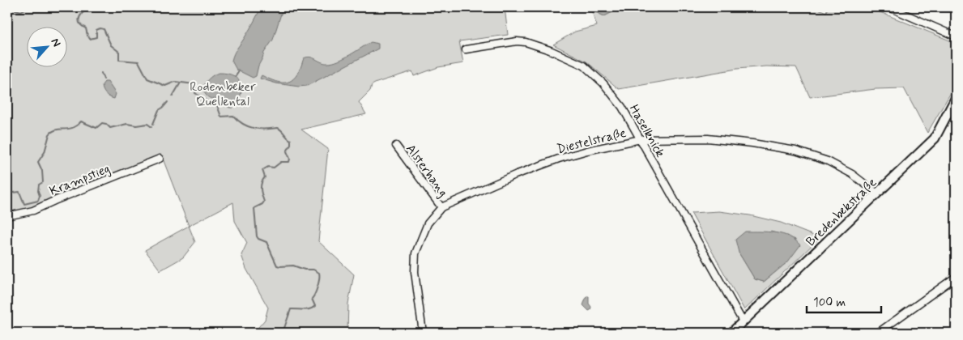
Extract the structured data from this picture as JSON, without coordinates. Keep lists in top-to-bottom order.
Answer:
{
  "streets": {
    "street": [
      "Haselknick",
      "Diestelstraße",
      "Alsterhang",
      "Krampstieg",
      "Bredenbekstraße"
    ]
  },
  "crossings": [
    ["Haselknick", "Diestelstraße"],
    ["Haselknick", "Bredenbekstraße"],
    ["Diestelstraße", "Alsterhang"],
    ["Diestelstraße", "Bredenbekstraße"]
  ],
  "parks": ["Rodenbeker Quellental"],
  "scale_bar": "100 m",
  "north": "top right"
}
